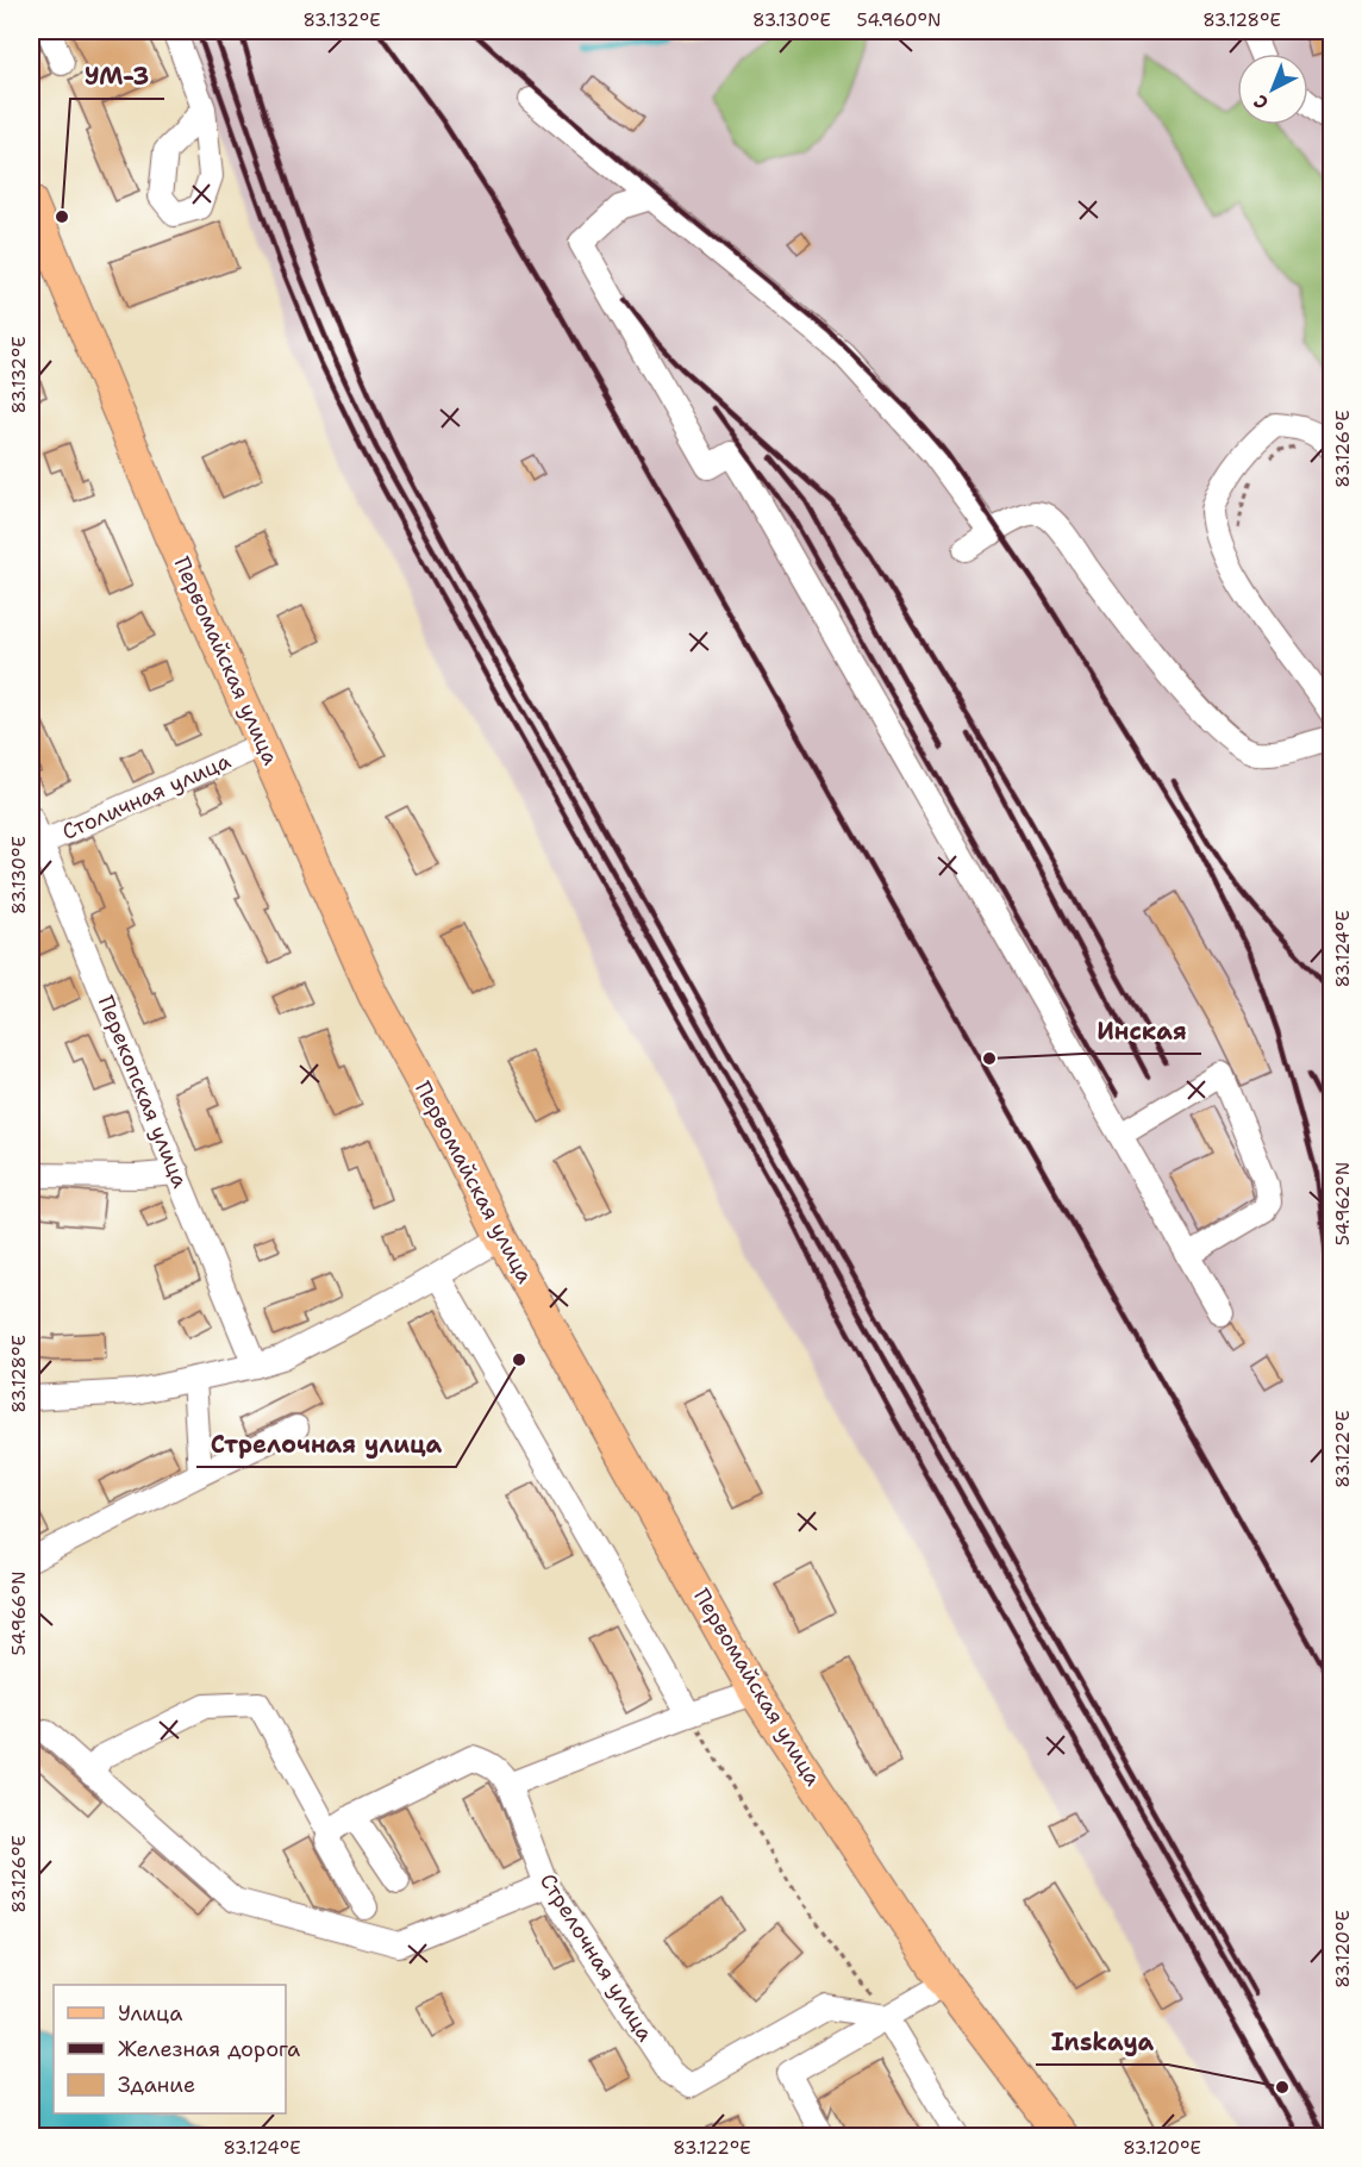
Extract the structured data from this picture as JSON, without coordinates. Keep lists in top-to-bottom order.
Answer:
{
  "streets": {
    "main road": ["Первомайская улица"],
    "street": ["Столичная улица", "Перекопская улица", "Стрелочная улица"]
  },
  "crossings": [
    ["Первомайская улица", "Столичная улица"],
    ["Столичная улица", "Перекопская улица"]
  ],
  "places": [
    "УМ-3",
    "Инская",
    "Стрелочная улица",
    "Inskaya"
  ],
  "legend": ["Улица", "Железная дорога", "Здание"],
  "north": "bottom left",
  "coordinates": [
    "83.132°E",
    "83.130°E",
    "54.960°N",
    "83.128°E",
    "83.126°E",
    "83.124°E",
    "54.962°N",
    "83.122°E",
    "54.966°N",
    "83.120°E"
  ]
}
